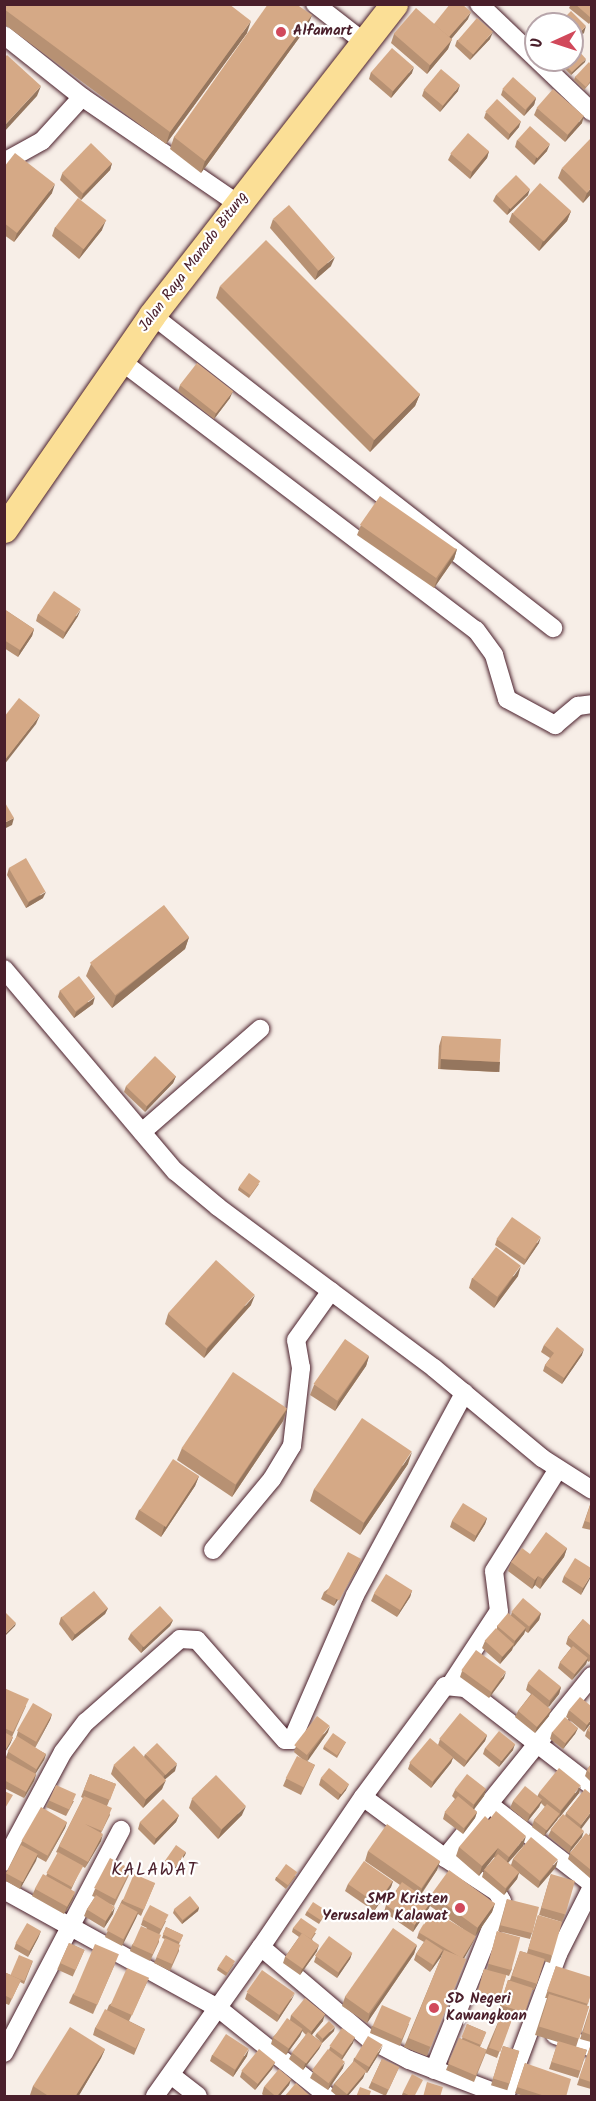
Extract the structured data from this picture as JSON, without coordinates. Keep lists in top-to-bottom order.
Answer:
{
  "streets": {
    "highway": ["Jalan Raya Manado Bitung"]
  },
  "districts": ["KALAWAT"],
  "places": ["Alfamart", "SMP Kristen Yerusalem Kalawat", "SD Negeri Kawangkoan"],
  "north": "left"
}
